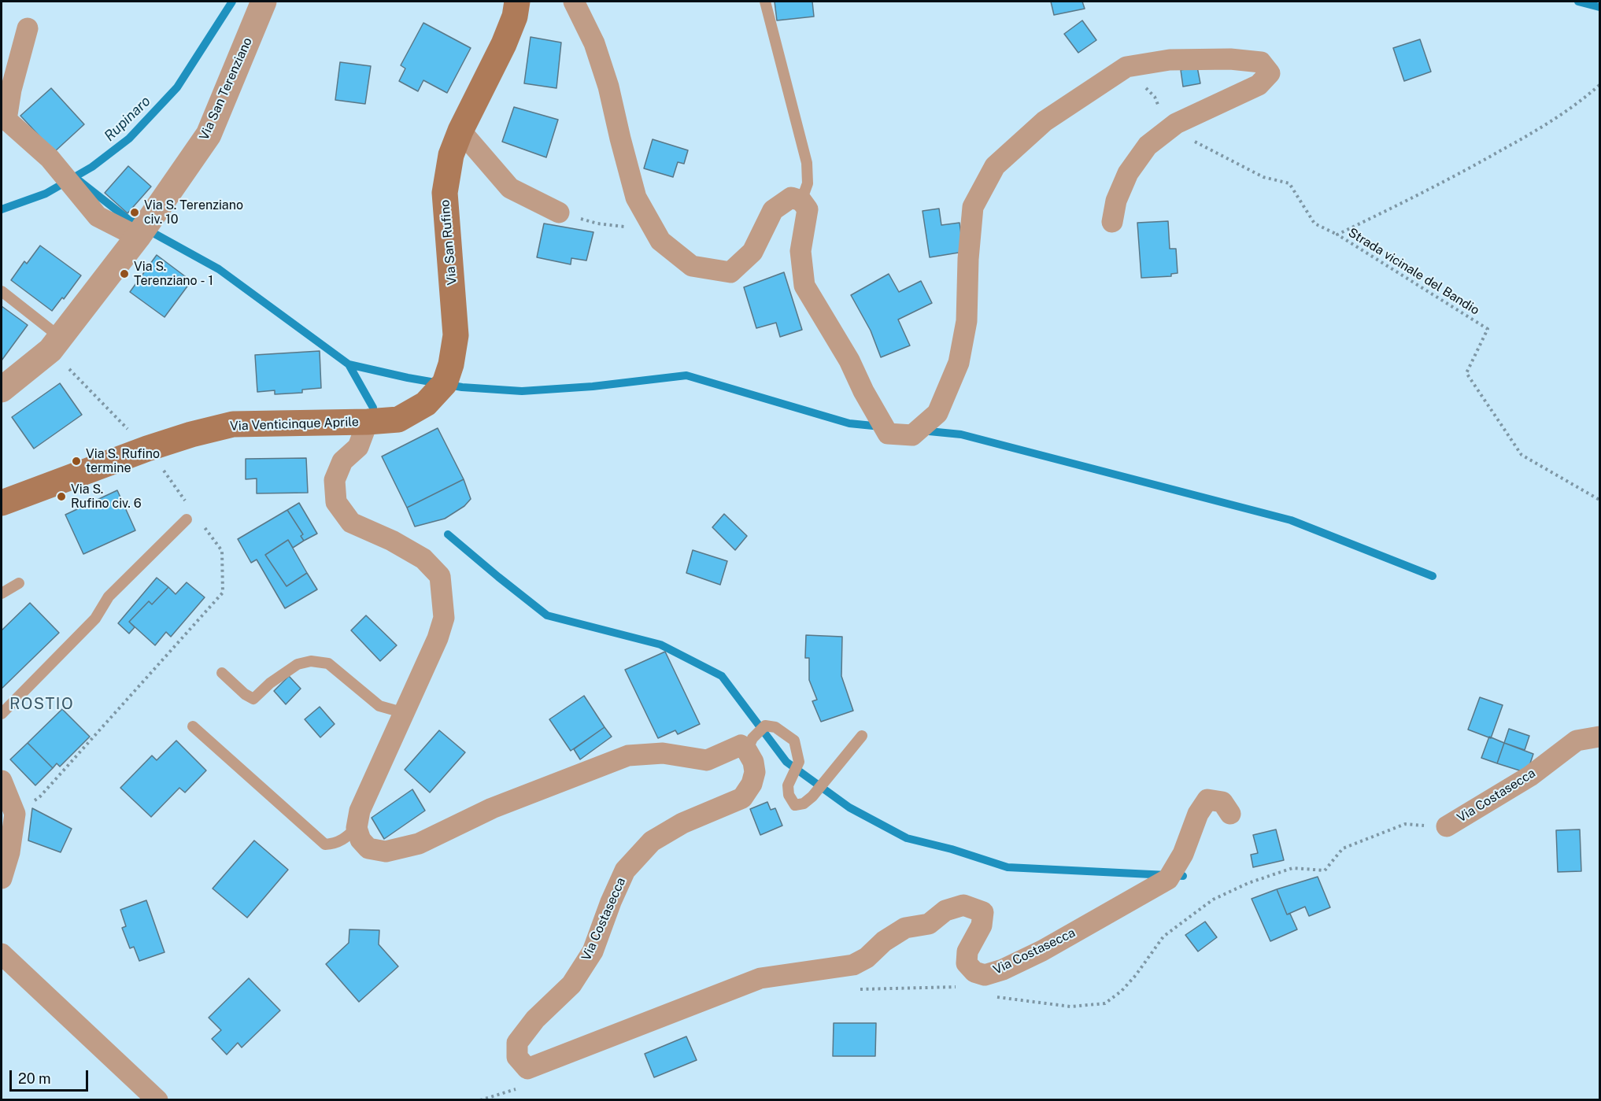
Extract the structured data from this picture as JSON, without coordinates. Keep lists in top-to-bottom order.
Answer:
{
  "streets": {
    "main road": ["Via San Rufino", "Via Venticinque Aprile"],
    "street": ["Via San Terenziano", "Via Costasecca"],
    "path": ["Strada vicinale del Bandio"]
  },
  "crossings": [
    ["Via San Rufino", "Via Venticinque Aprile"]
  ],
  "districts": ["ROSTIO"],
  "water": ["Rupinaro"],
  "places": [
    "Via S. Terenziano civ. 10",
    "Via S. Terenziano - 1",
    "Via S. Rufino termine",
    "Via S. Rufino civ. 6"
  ],
  "scale_bar": "20 m"
}
